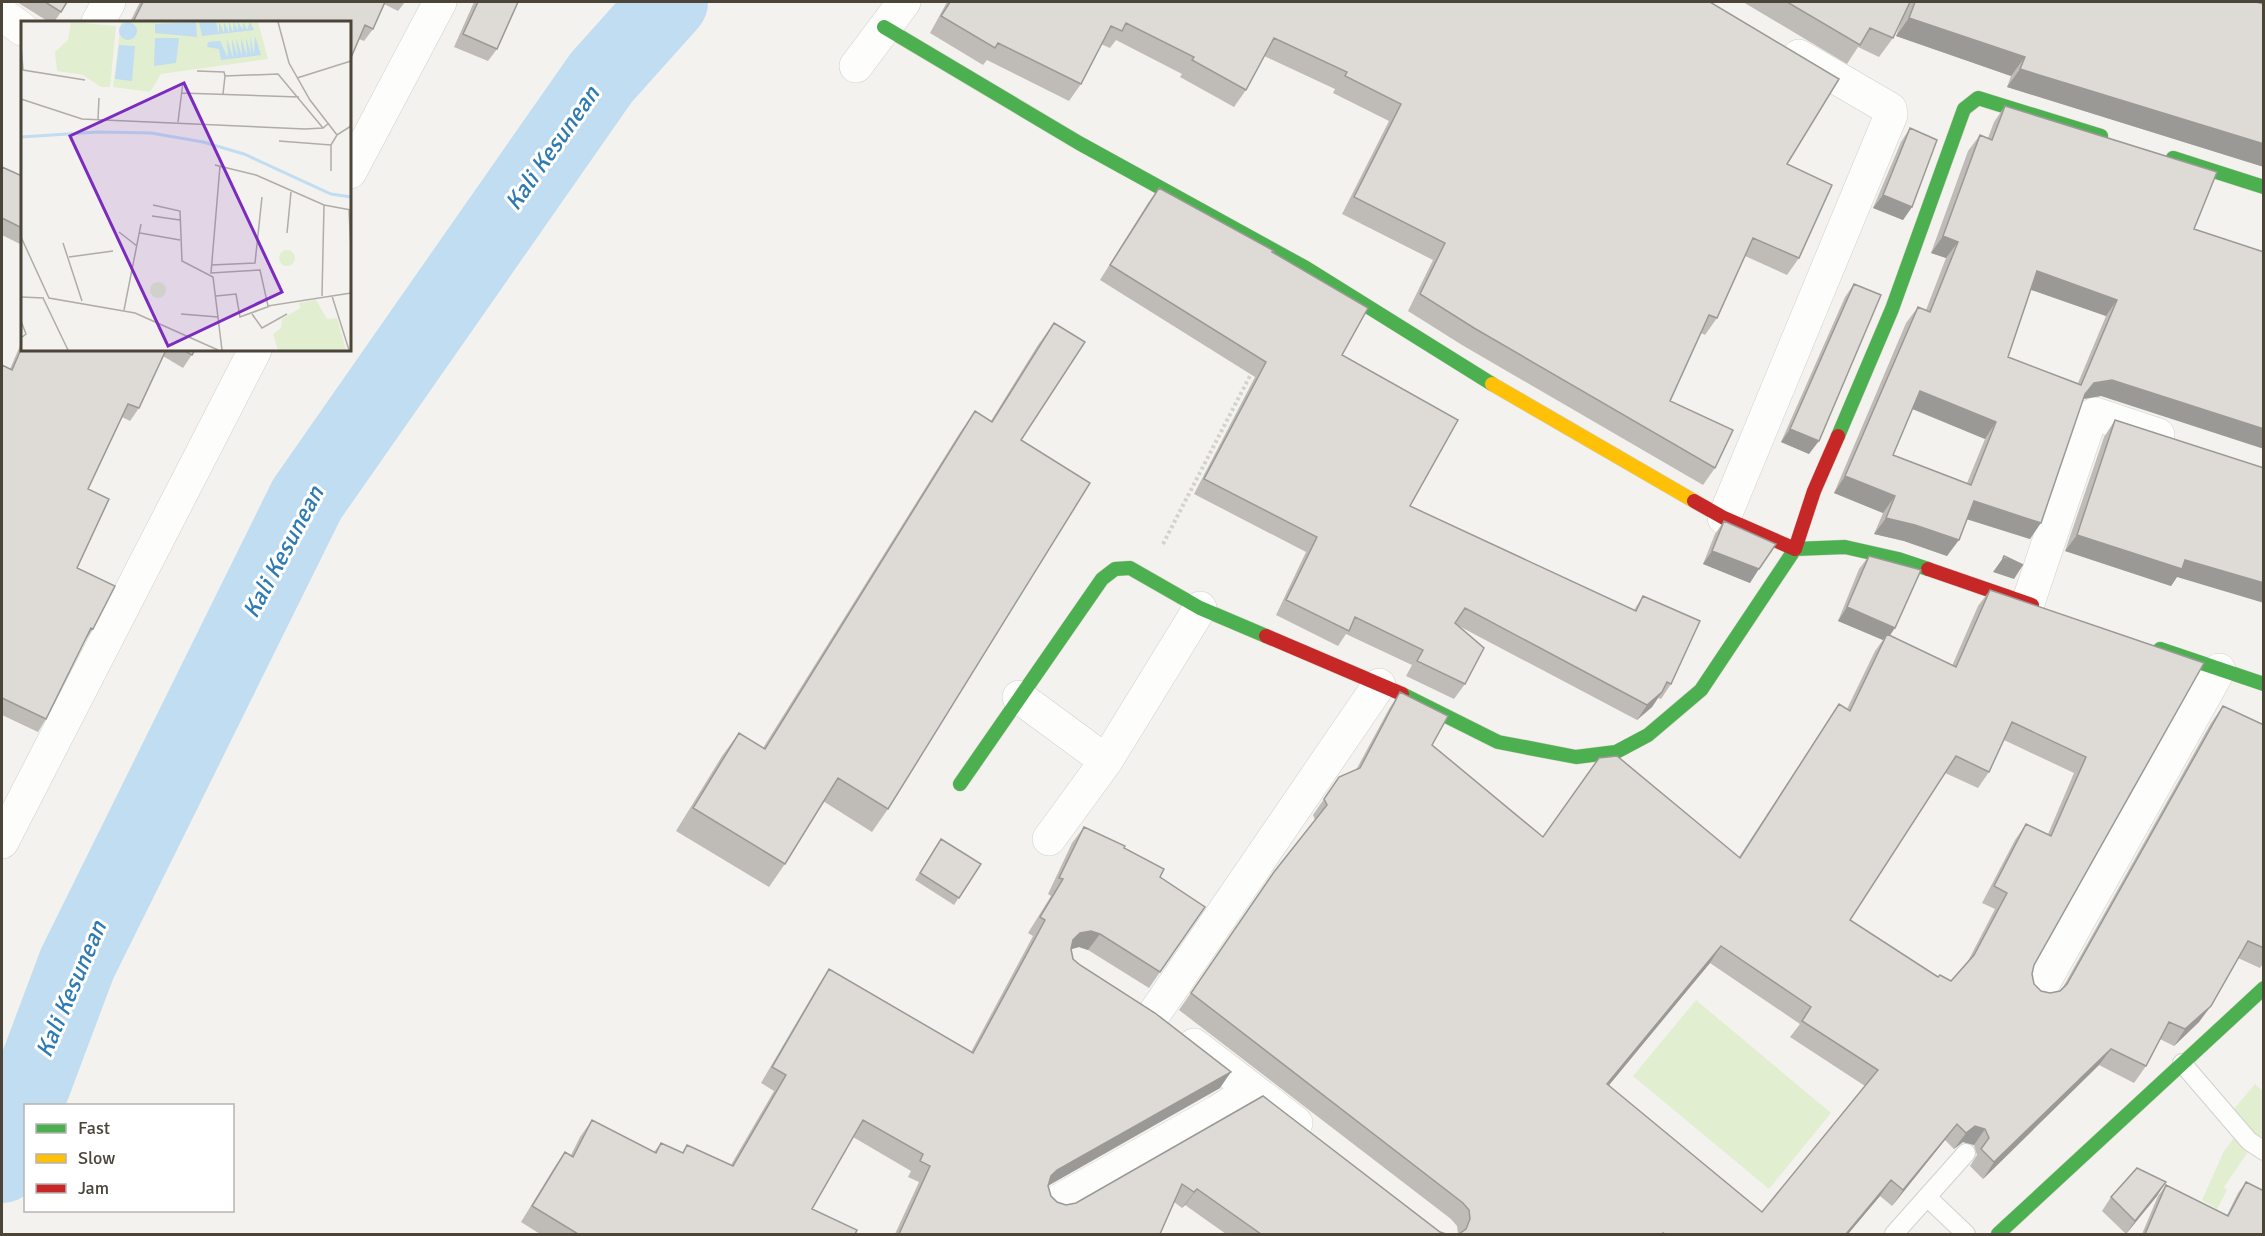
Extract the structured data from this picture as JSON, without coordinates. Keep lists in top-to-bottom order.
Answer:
{
  "water": ["Kali Kesunean"],
  "legend": ["Fast", "Slow", "Jam"]
}
